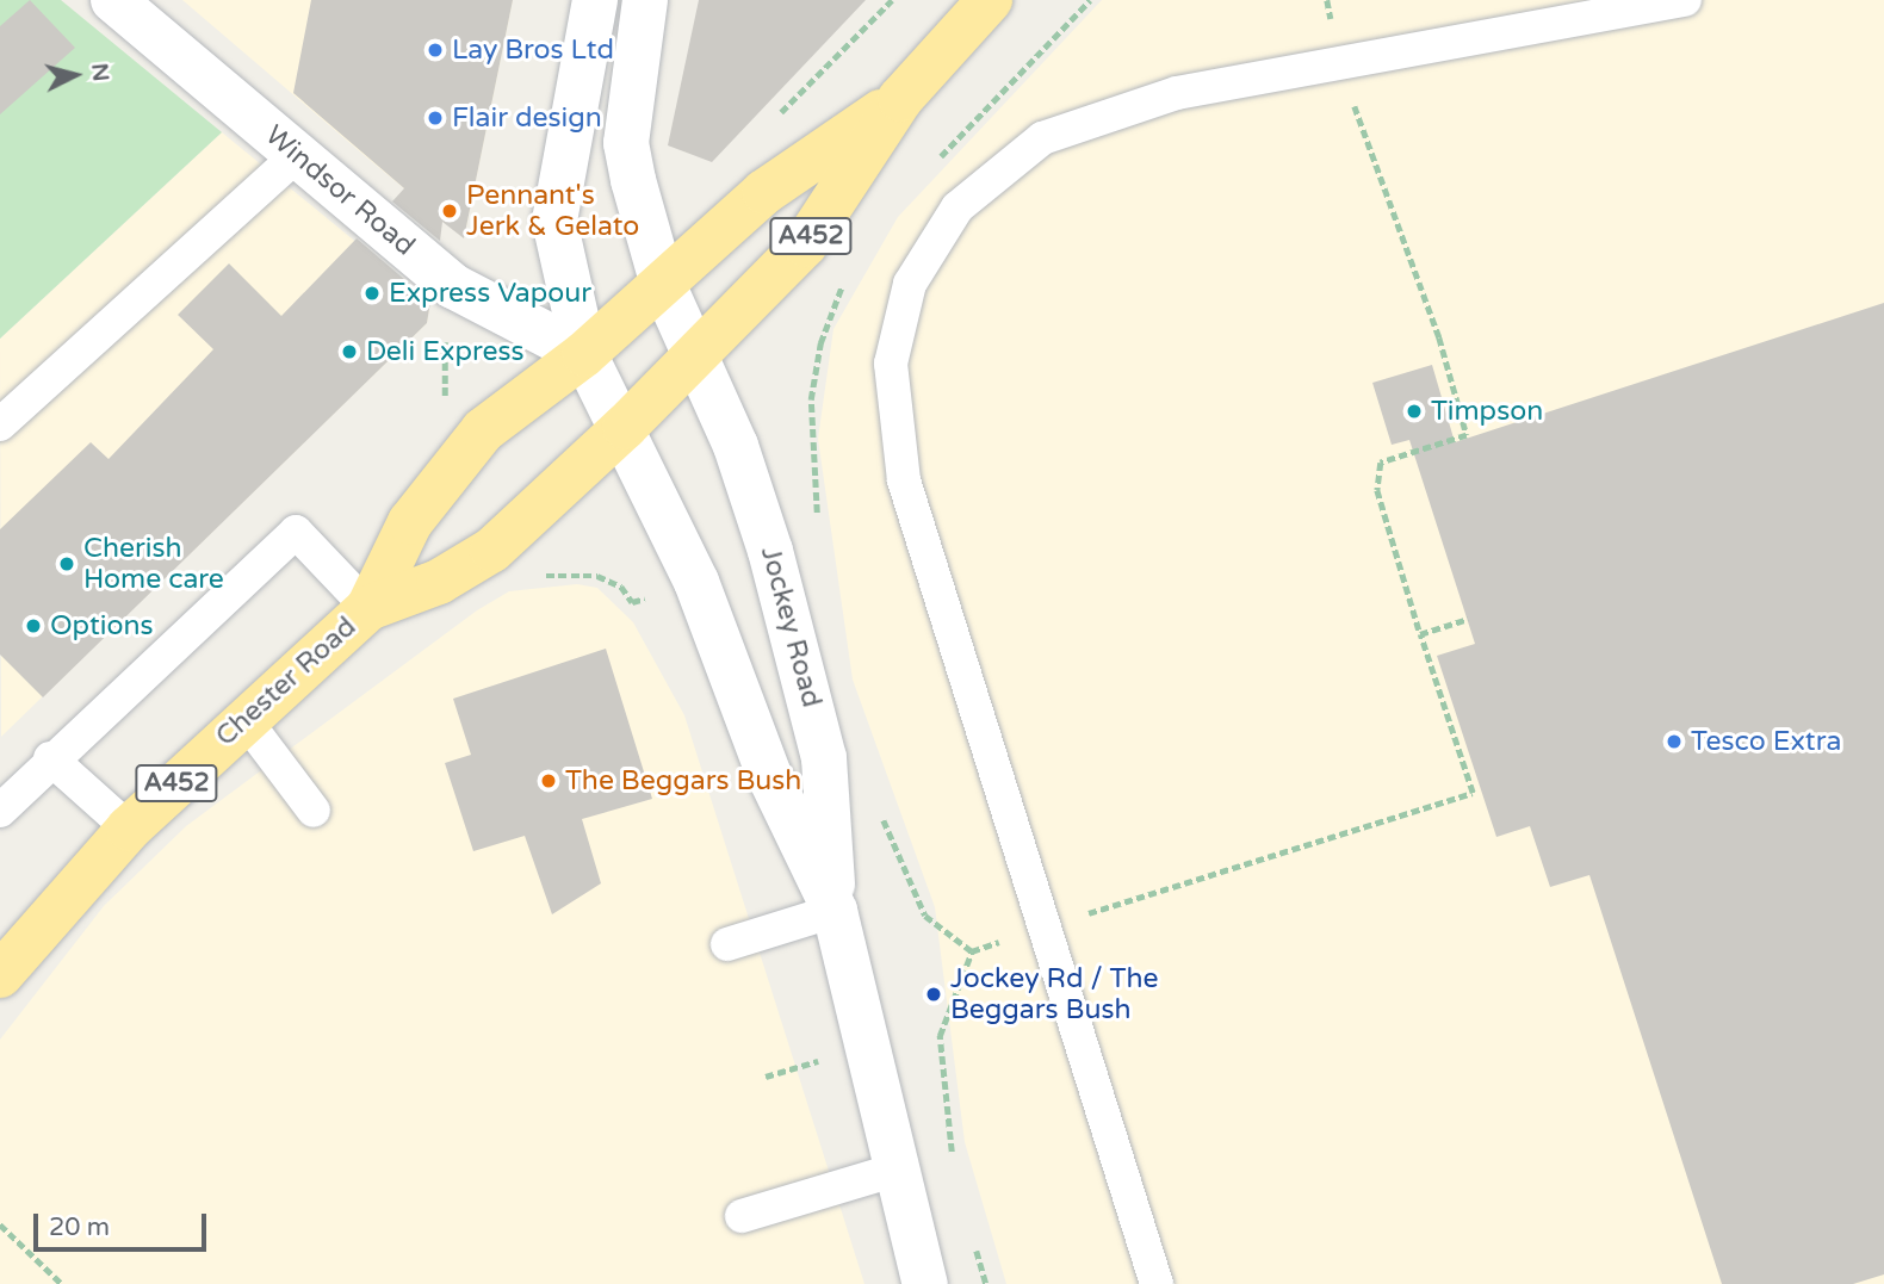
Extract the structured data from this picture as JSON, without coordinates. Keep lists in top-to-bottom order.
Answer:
{
  "streets": {
    "highway": ["A452", "Chester Road"],
    "main road": ["Windsor Road", "Jockey Road"]
  },
  "crossings": [
    ["Windsor Road", "A452"],
    ["Windsor Road", "Jockey Road"],
    ["Windsor Road", "Chester Road"],
    ["A452", "Jockey Road"],
    ["A452", "Chester Road"],
    ["Jockey Road", "Chester Road"]
  ],
  "places": [
    "Lay Bros Ltd",
    "Flair design",
    "Pennant's Jerk & Gelato",
    "Express Vapour",
    "Deli Express",
    "Timpson",
    "Cherish Home care",
    "Options",
    "Tesco Extra",
    "The Beggars Bush",
    "Jockey Rd / The Beggars Bush"
  ],
  "scale_bar": "20 m",
  "north": "right"
}
